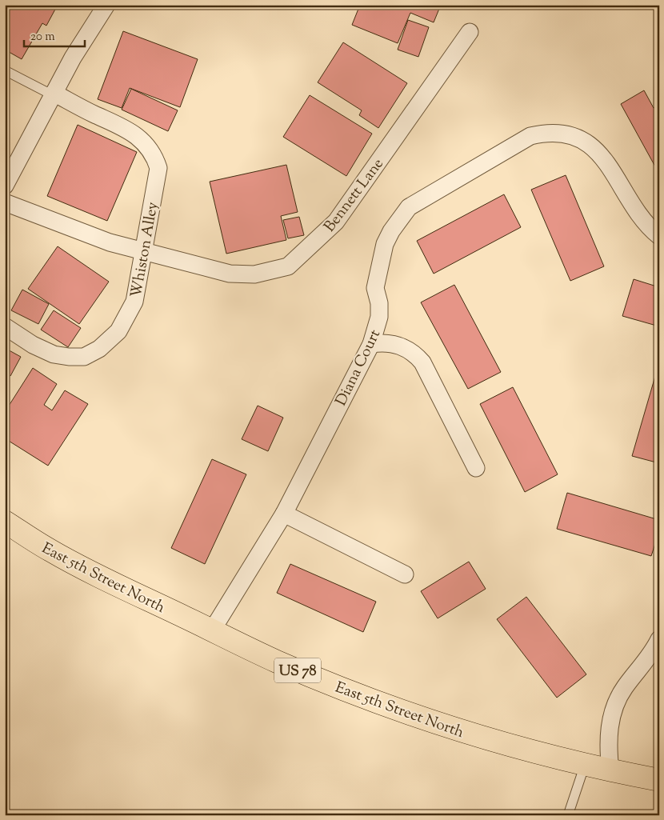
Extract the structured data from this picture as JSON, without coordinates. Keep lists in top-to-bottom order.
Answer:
{
  "streets": {
    "main road": ["East 5th Street North", "US 78"],
    "street": ["Bennett Lane", "Whiston Alley", "Diana Court"]
  },
  "crossings": [
    ["Bennett Lane", "Whiston Alley"],
    ["Diana Court", "East 5th Street North"]
  ],
  "scale_bar": "20 m"
}
